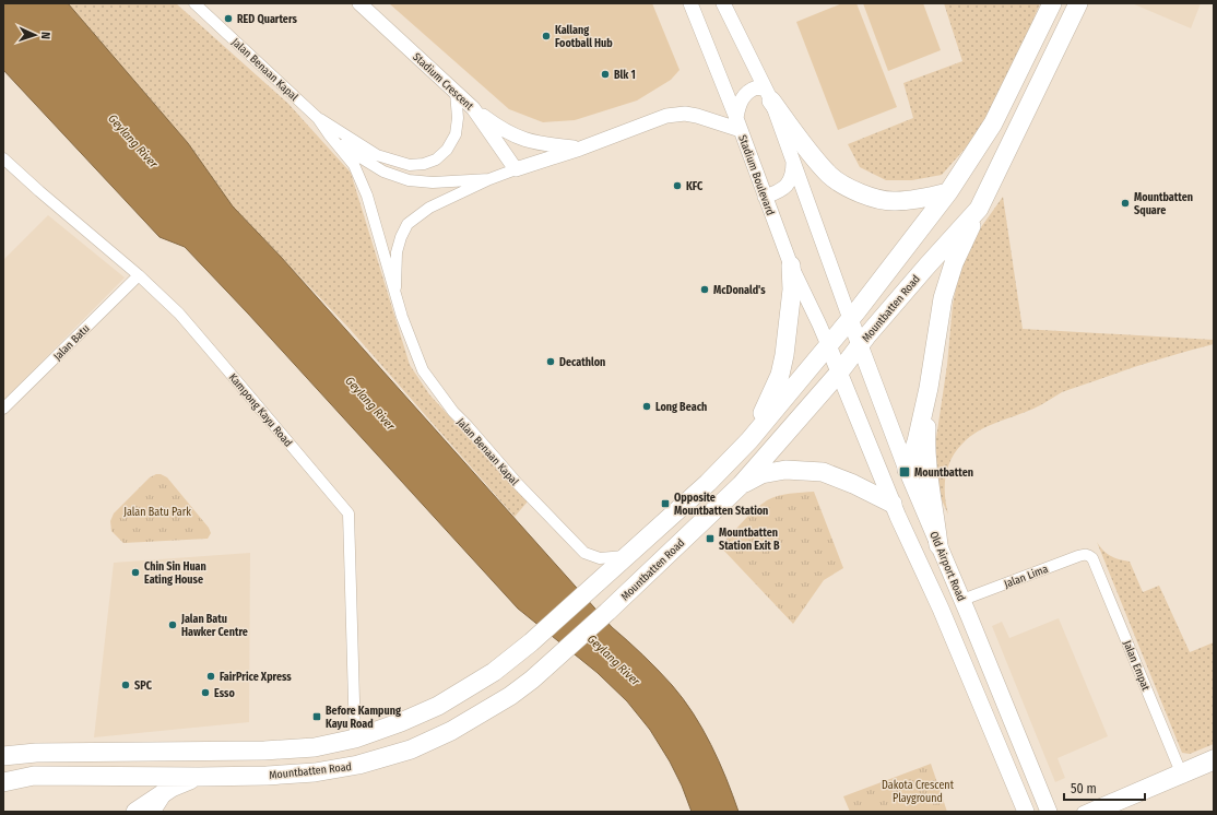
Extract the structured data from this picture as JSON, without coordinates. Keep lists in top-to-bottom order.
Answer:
{
  "streets": {
    "main road": ["Mountbatten Road", "Old Airport Road"],
    "street": [
      "Jalan Benaan Kapal",
      "Stadium Crescent",
      "Stadium Boulevard",
      "Jalan Batu",
      "Kampong Kayu Road",
      "Jalan Lima",
      "Jalan Empat"
    ]
  },
  "crossings": [
    ["Jalan Benaan Kapal", "Stadium Crescent"],
    ["Jalan Benaan Kapal", "Mountbatten Road"],
    ["Stadium Boulevard", "Mountbatten Road"],
    ["Mountbatten Road", "Kampong Kayu Road"],
    ["Mountbatten Road", "Old Airport Road"],
    ["Jalan Batu", "Kampong Kayu Road"],
    ["Old Airport Road", "Jalan Lima"],
    ["Jalan Lima", "Jalan Empat"]
  ],
  "water": ["Geylang River"],
  "parks": ["Jalan Batu Park", "Dakota Crescent Playground"],
  "places": {
    "other": [
      "RED Quarters",
      "Kallang Football Hub",
      "Blk 1",
      "KFC",
      "Mountbatten Square",
      "McDonald's",
      "Decathlon",
      "Long Beach",
      "Chin Sin Huan Eating House",
      "Jalan Batu Hawker Centre",
      "FairPrice Xpress",
      "SPC",
      "Esso"
    ],
    "transit": [
      "Mountbatten",
      "Opposite Mountbatten Station",
      "Mountbatten Station Exit B",
      "Before Kampung Kayu Road"
    ]
  },
  "scale_bar": "50 m",
  "north": "right"
}
